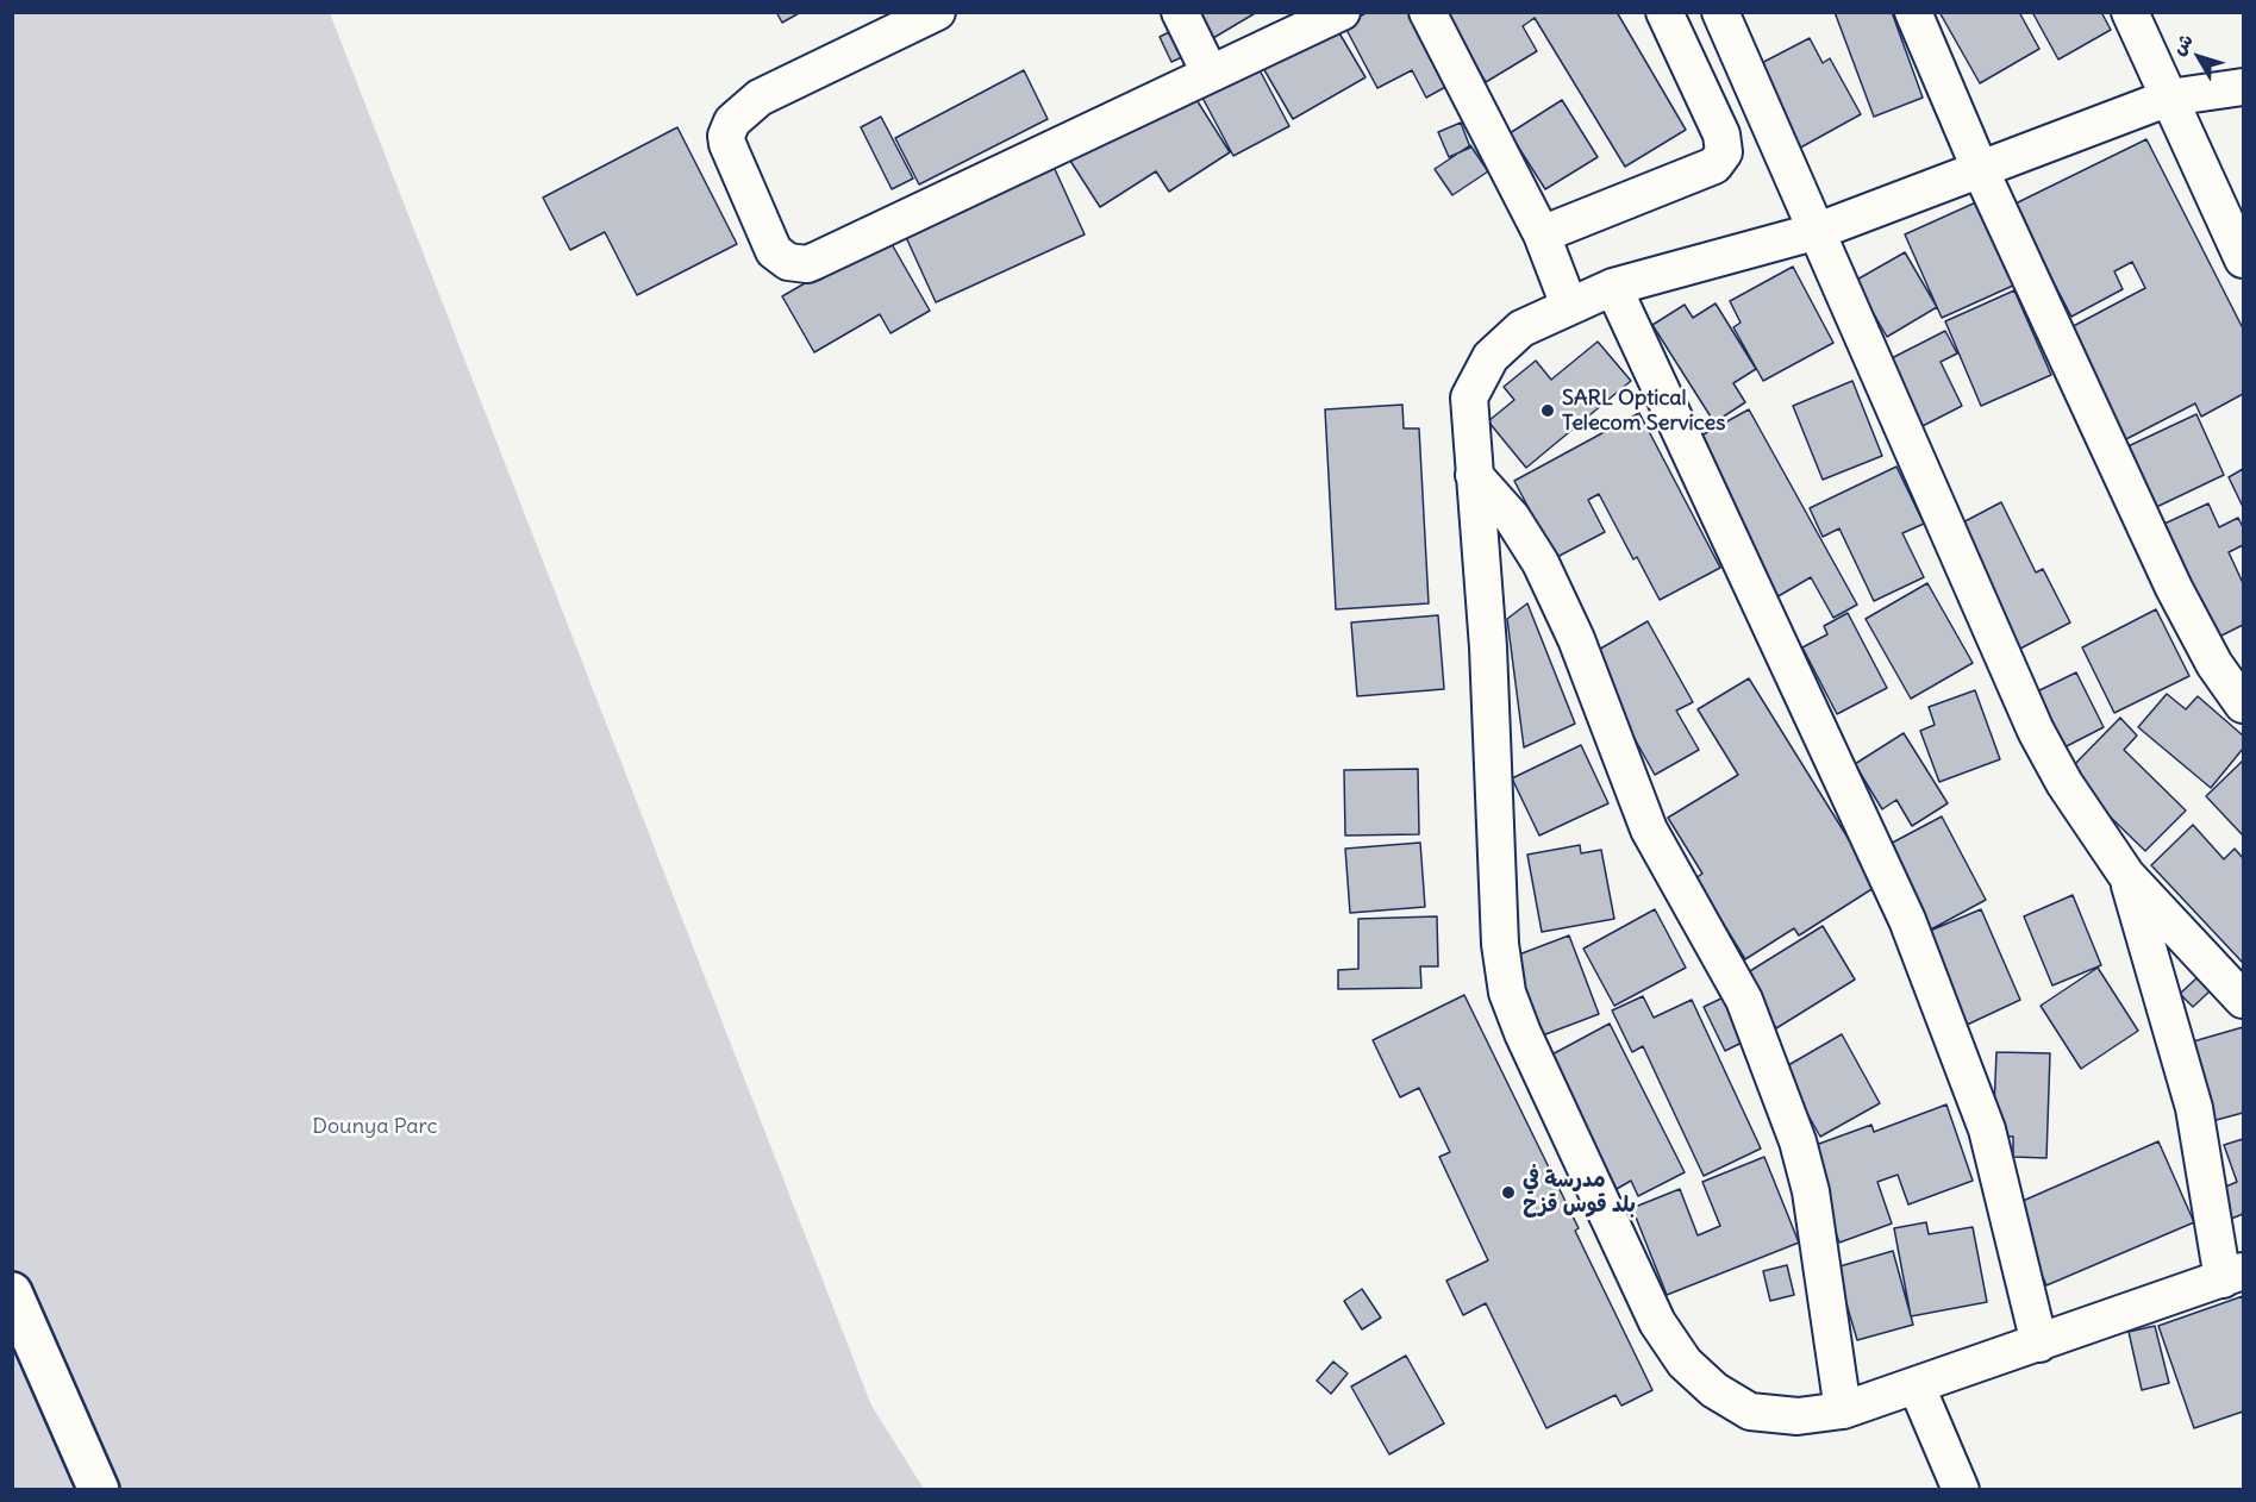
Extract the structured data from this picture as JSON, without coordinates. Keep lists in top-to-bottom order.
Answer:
{
  "parks": ["Dounya Parc"],
  "places": ["SARL Optical Telecom Services", "مدرسة في بلد قوس قزح"],
  "north": "top left"
}
